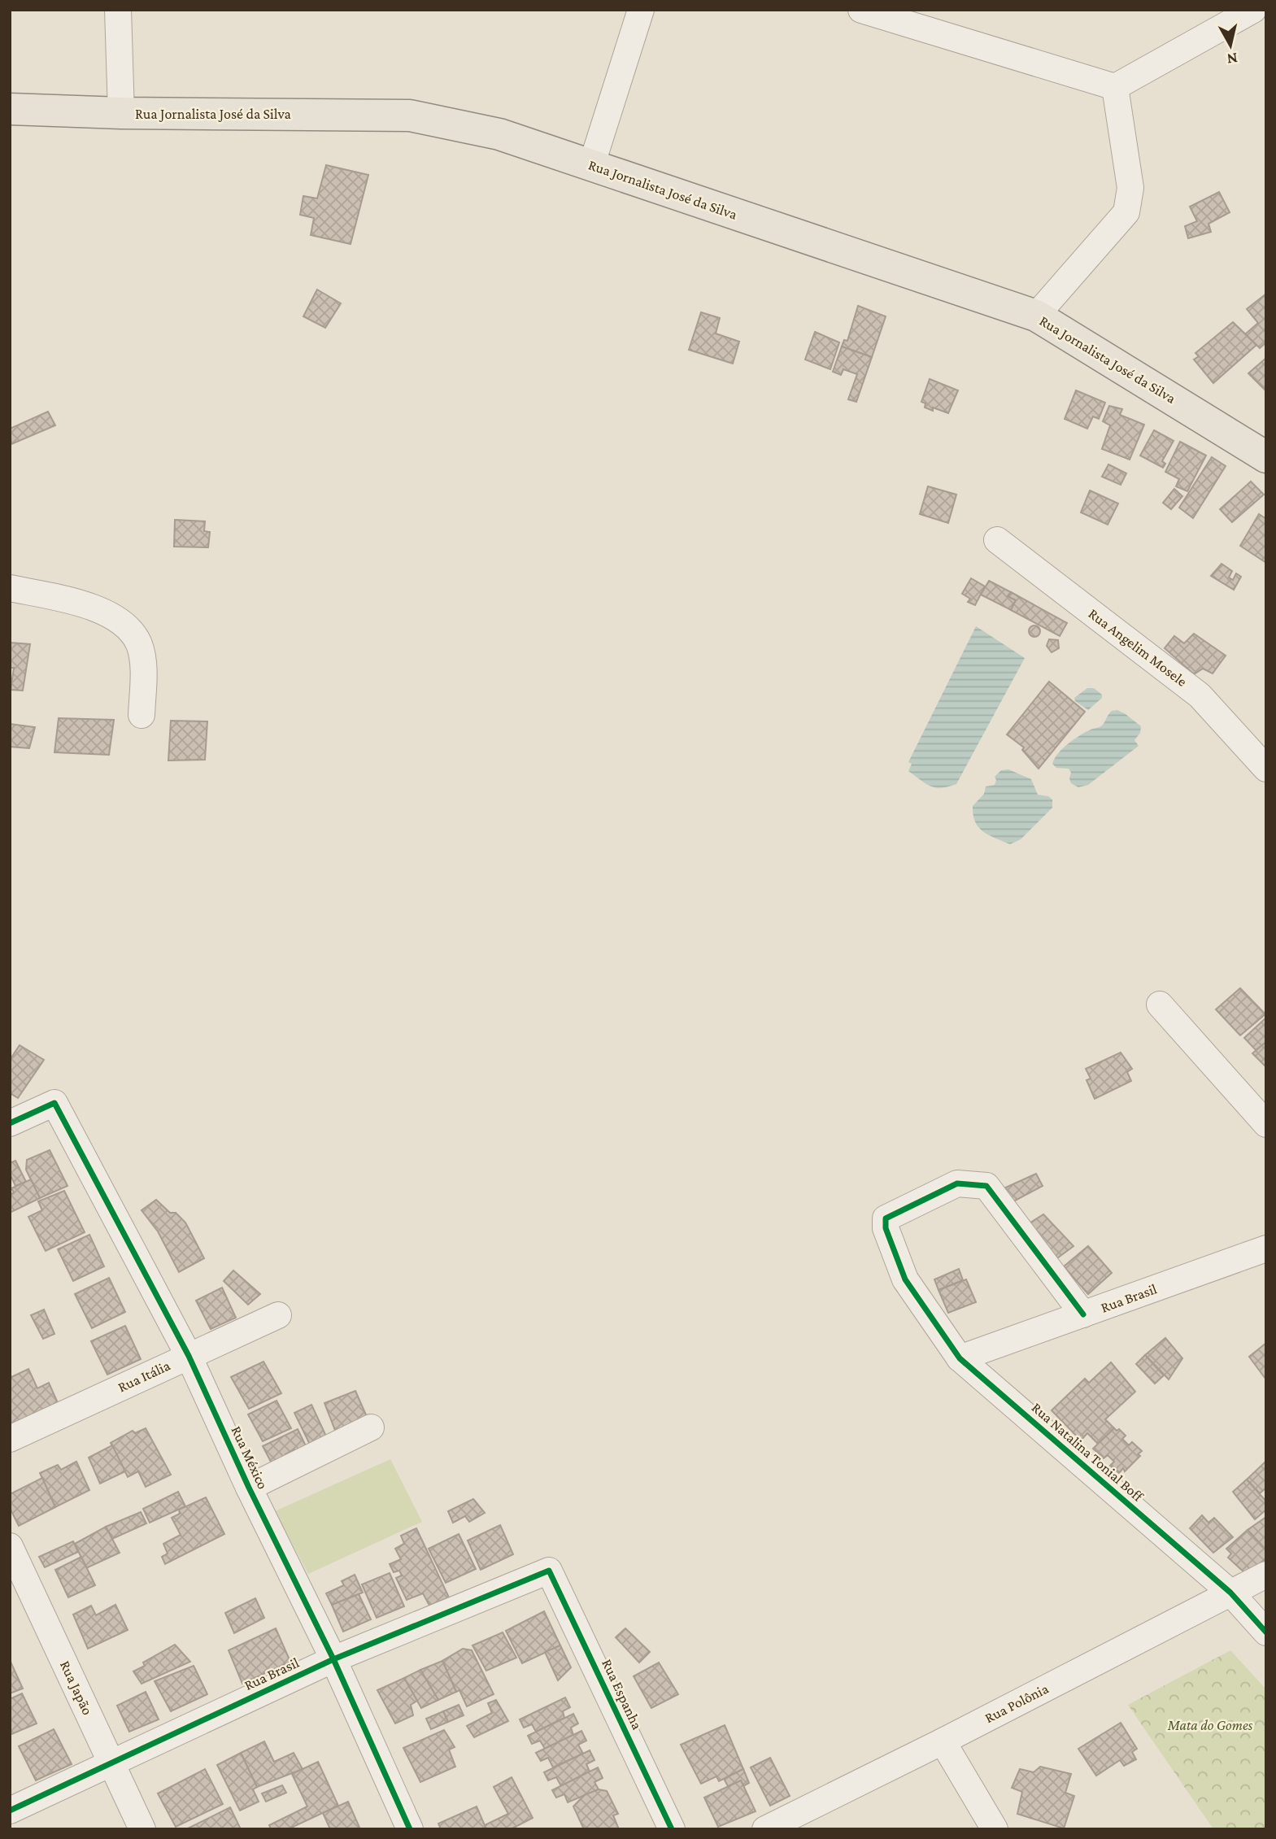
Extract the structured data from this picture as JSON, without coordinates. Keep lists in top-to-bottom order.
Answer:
{
  "streets": {
    "main road": ["Rua Jornalista José da Silva"],
    "street": [
      "Rua Angelim Mosele",
      "Rua Brasil",
      "Rua Itália",
      "Rua Natalina Tonial Boff",
      "Rua México",
      "Rua Japão",
      "Rua Espanha",
      "Rua Polônia"
    ]
  },
  "crossings": [
    ["Rua Brasil", "Rua Natalina Tonial Boff"],
    ["Rua Brasil", "Rua México"],
    ["Rua Brasil", "Rua Japão"],
    ["Rua Brasil", "Rua Espanha"],
    ["Rua Itália", "Rua México"],
    ["Rua Natalina Tonial Boff", "Rua Polônia"]
  ],
  "parks": ["Mata do Gomes"],
  "north": "bottom"
}
